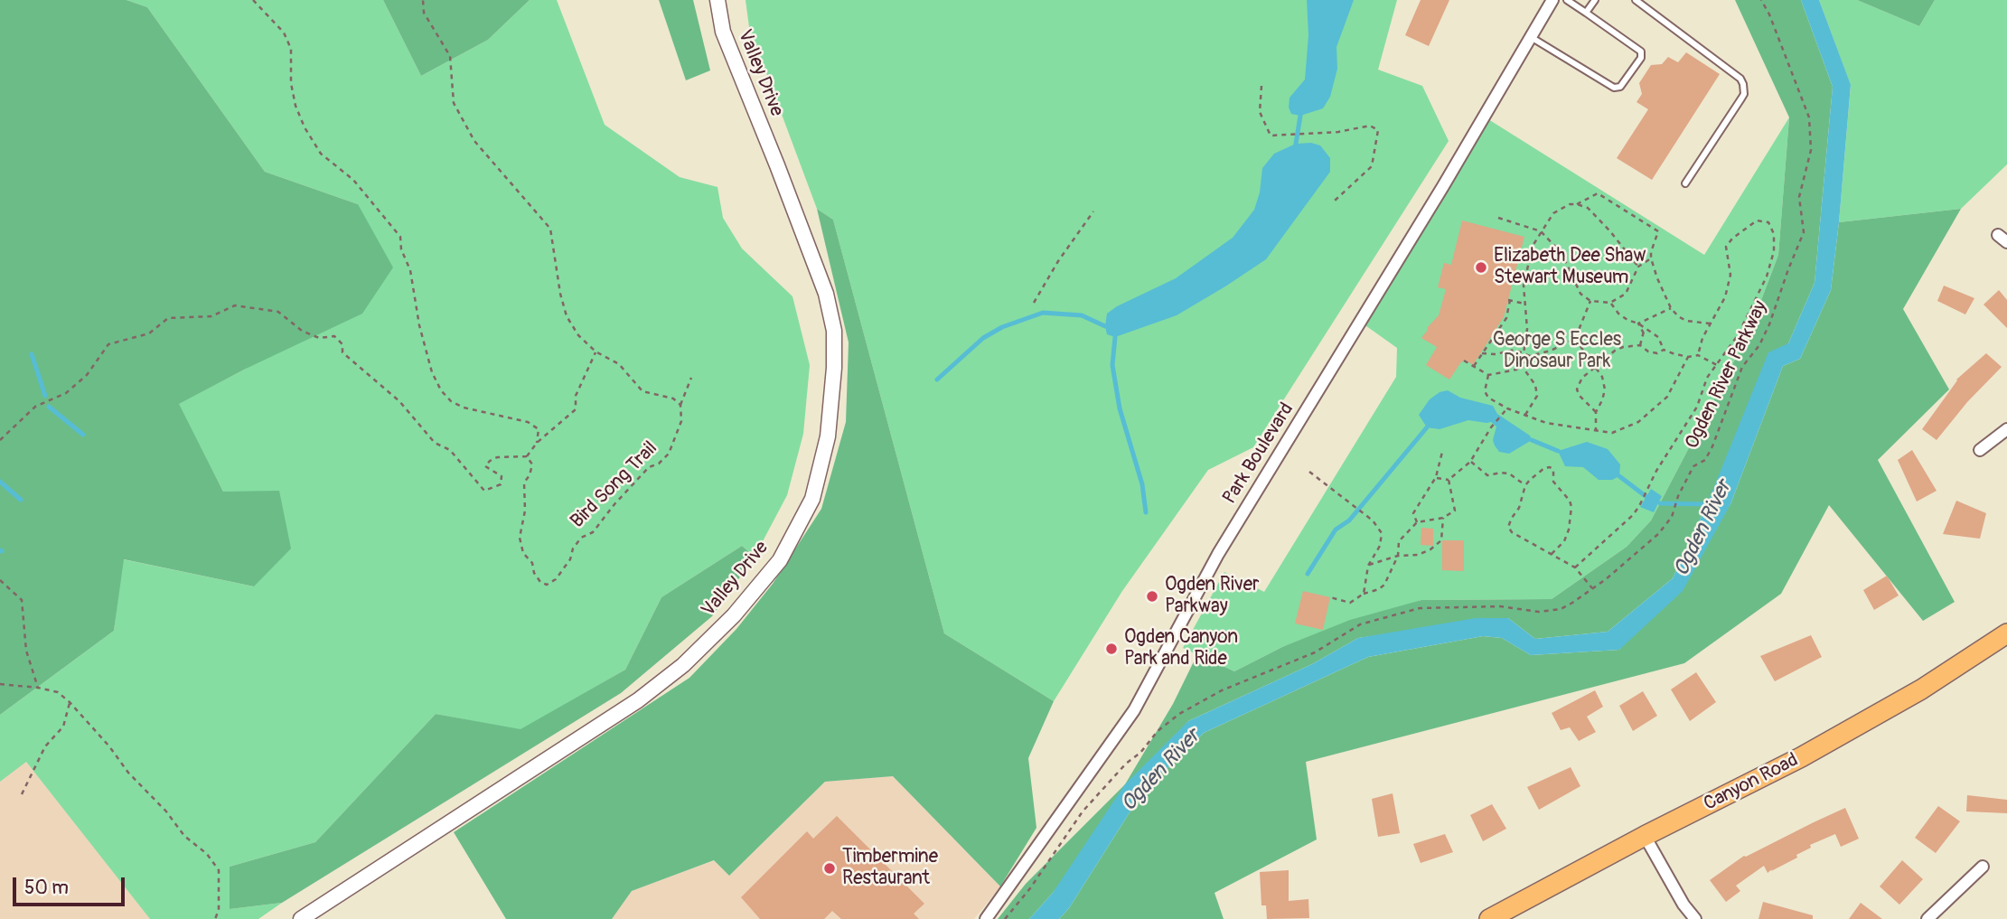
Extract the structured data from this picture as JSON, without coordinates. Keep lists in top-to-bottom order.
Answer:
{
  "streets": {
    "main road": ["Canyon Road"],
    "street": ["Valley Drive", "Park Boulevard"],
    "path": ["Ogden River Parkway", "Bird Song Trail"]
  },
  "water": ["Ogden River"],
  "parks": ["George S Eccles Dinosaur Park"],
  "places": [
    "Elizabeth Dee Shaw Stewart Museum",
    "Ogden River Parkway",
    "Ogden Canyon Park and Ride",
    "Timbermine Restaurant"
  ],
  "scale_bar": "50 m"
}
